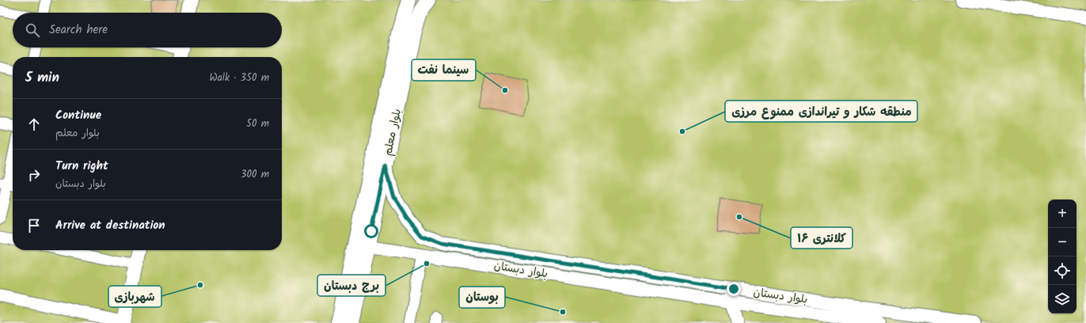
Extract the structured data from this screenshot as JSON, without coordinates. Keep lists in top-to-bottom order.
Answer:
{
  "streets": {
    "main road": ["بلوار معلم"],
    "street": ["بلوار دبستان"]
  },
  "crossings": [
    ["بلوار معلم", "بلوار دبستان"]
  ],
  "places": [
    "سینما نفت",
    "منطقه شکار و تیراندازی ممنوع مرزی",
    "کلانتری ۱۶",
    "برج دبستان",
    "شهربازی",
    "بوستان"
  ],
  "page": {
    "search": "Search here",
    "heading": ["5 min", "Walk · 350 m"],
    "list": [
      ["Continue", "بلوار معلم", "50 m"],
      ["Turn right", "بلوار دبستان", "300 m"],
      "Arrive at destination"
    ],
    "map_buttons": ["+", "−"]
  }
}
